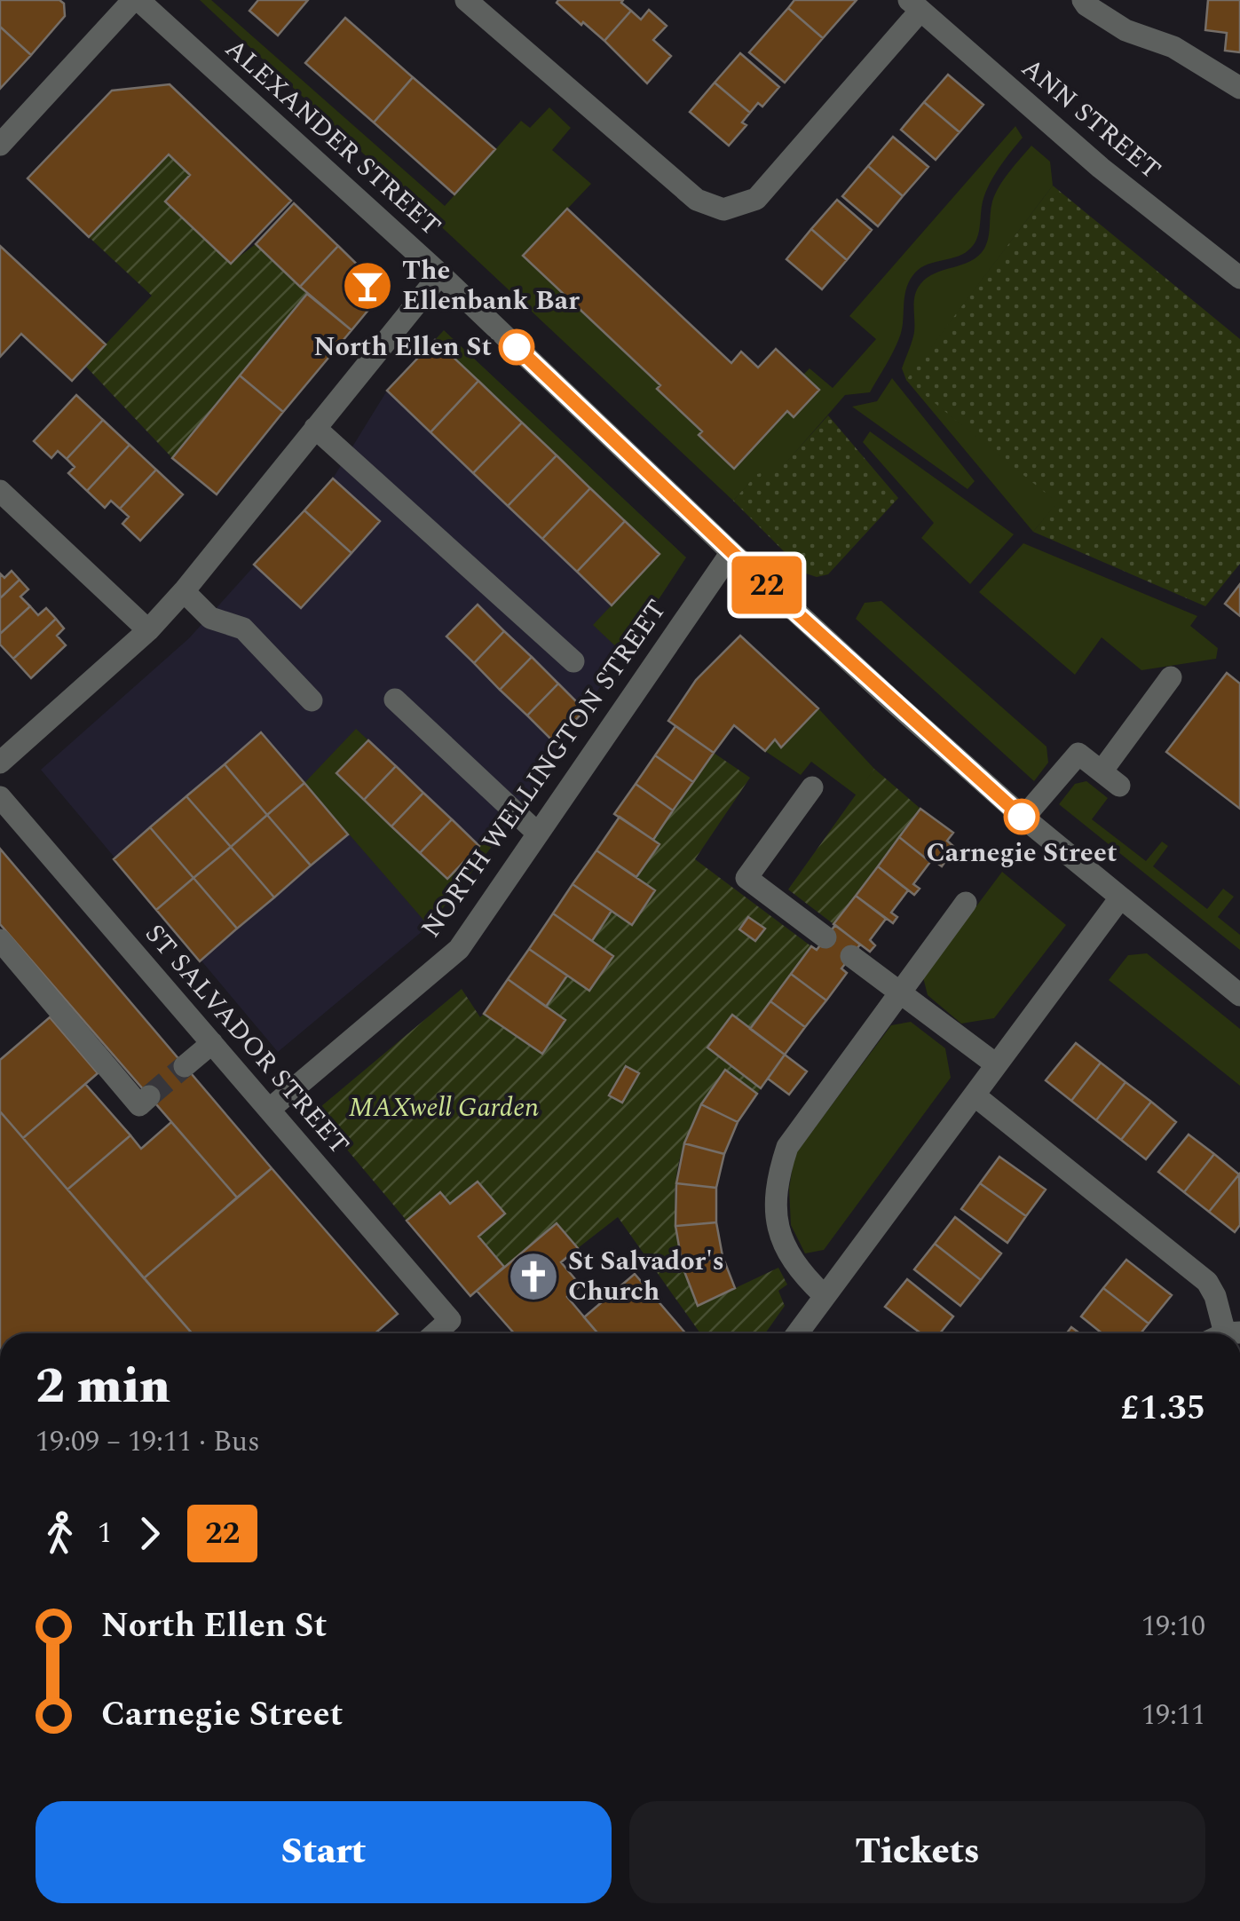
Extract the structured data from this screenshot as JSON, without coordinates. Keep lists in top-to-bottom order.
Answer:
{
  "streets": {
    "street": [
      "ANN STREET",
      "ALEXANDER STREET",
      "NORTH WELLINGTON STREET",
      "ST SALVADOR STREET"
    ]
  },
  "crossings": [
    ["ALEXANDER STREET", "NORTH WELLINGTON STREET"],
    ["NORTH WELLINGTON STREET", "ST SALVADOR STREET"]
  ],
  "parks": ["MAXwell Garden"],
  "places": {
    "bar": ["The Ellenbank Bar"],
    "other": ["North Ellen St", "Carnegie Street"],
    "church": ["St Salvador's Church"]
  },
  "lines": ["bus line 22"],
  "page": {
    "on_map": "22",
    "heading": ["2 min", "19:09 – 19:11 · Bus", "£1.35"],
    "legs": ["1", "22"],
    "list": [
      {
        "name": "North Ellen St",
        "value": "19:10"
      },
      {
        "name": "Carnegie Street",
        "value": "19:11"
      }
    ],
    "buttons": ["Start", "Tickets"]
  }
}
